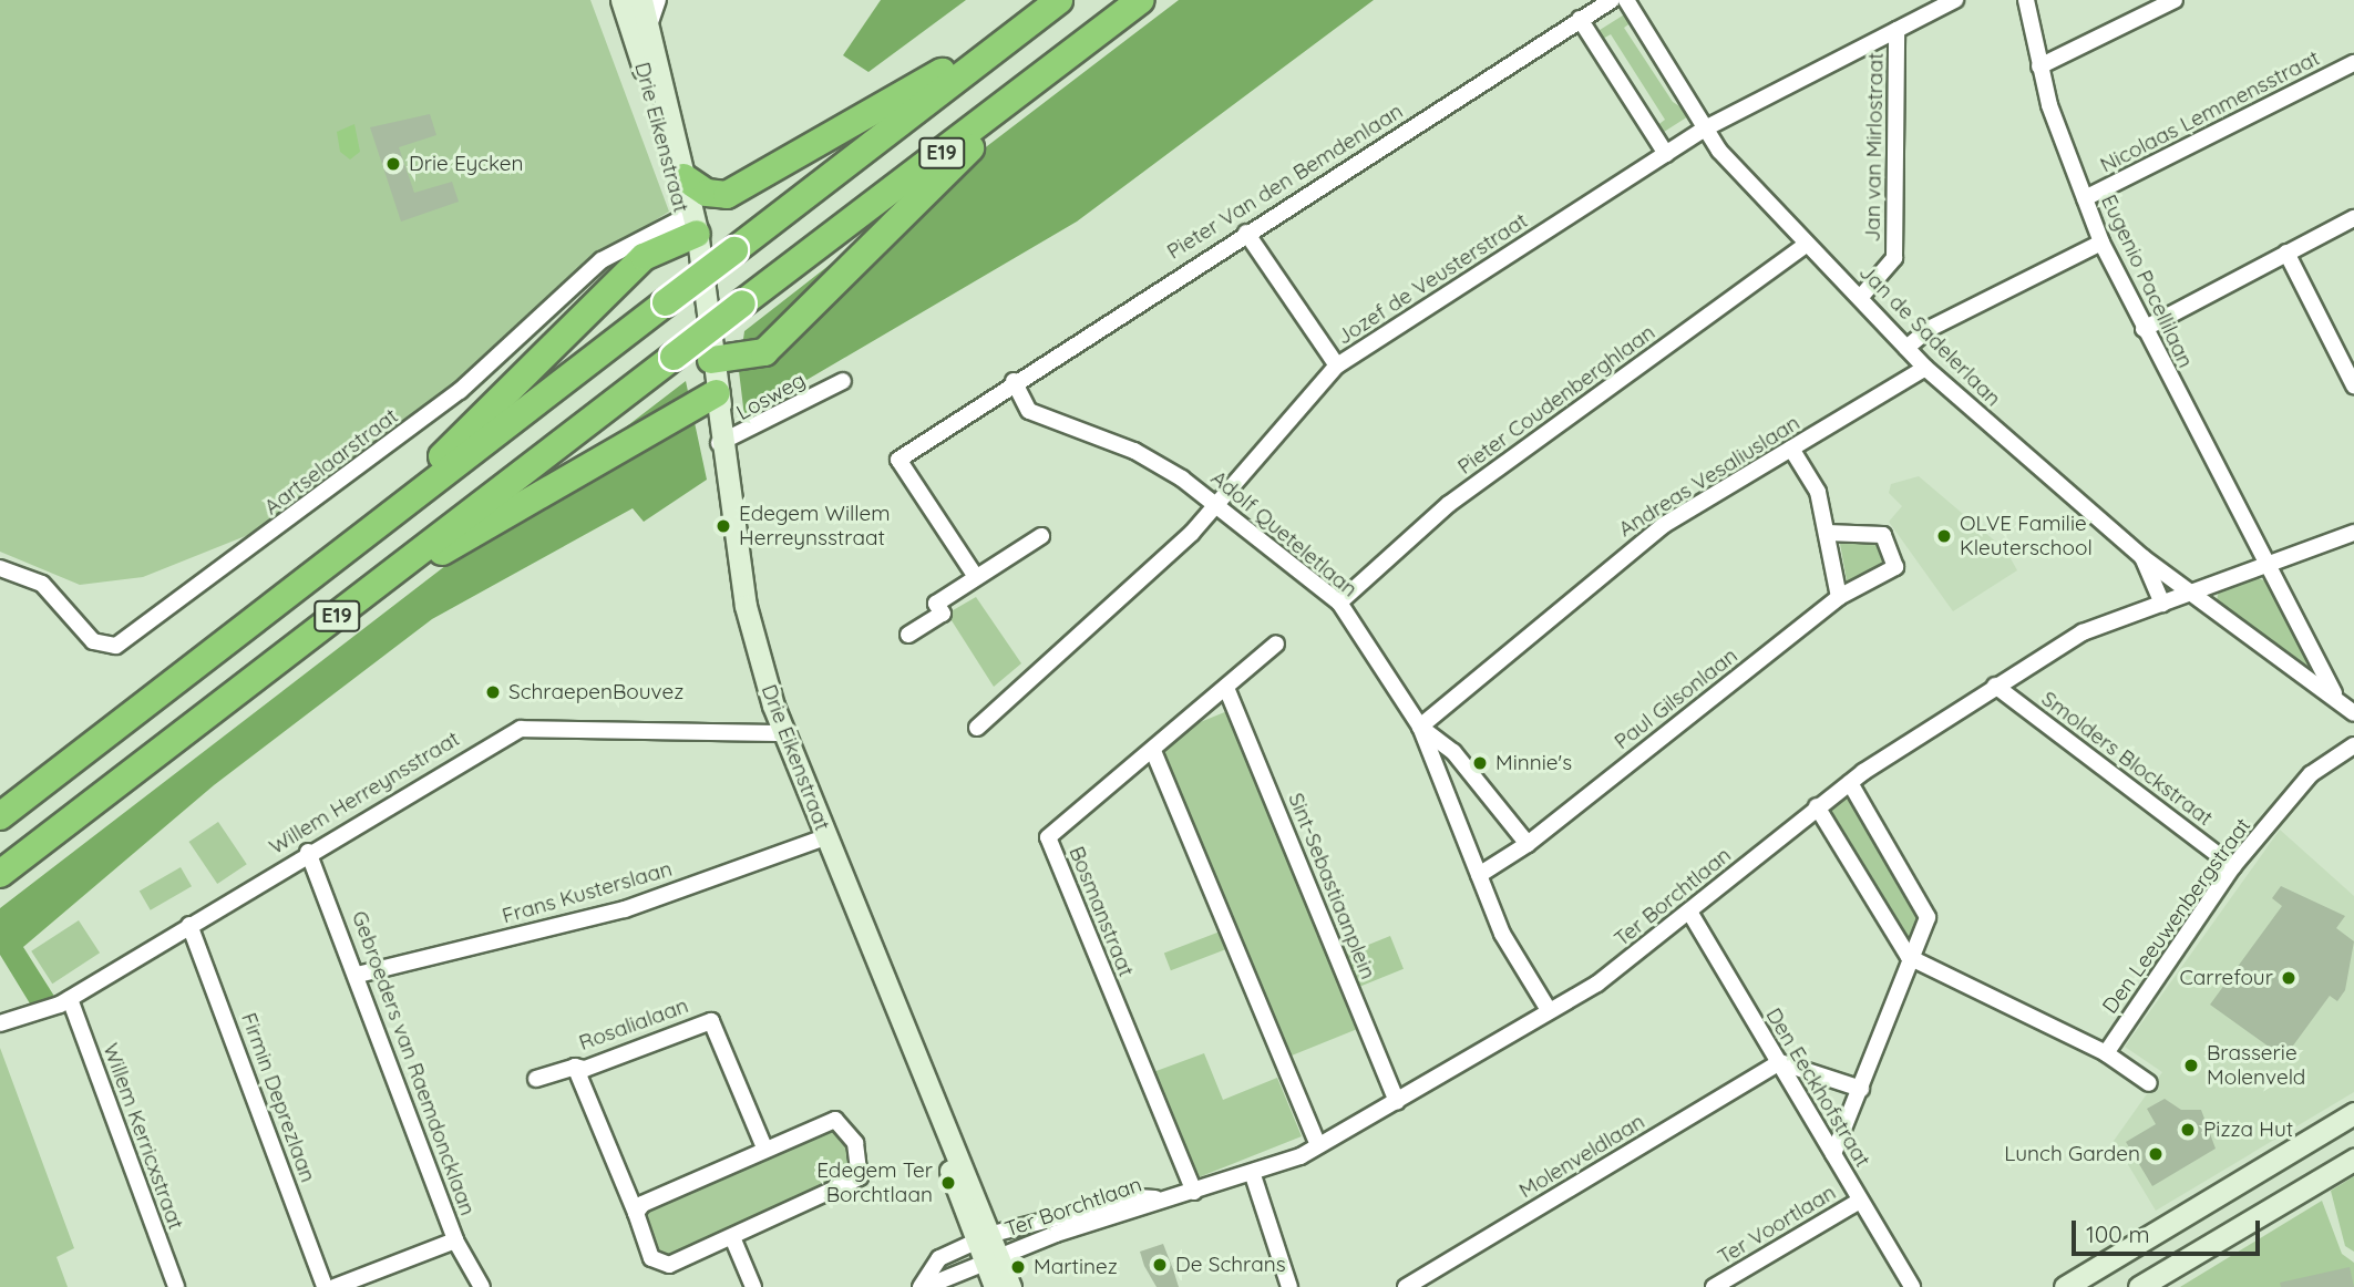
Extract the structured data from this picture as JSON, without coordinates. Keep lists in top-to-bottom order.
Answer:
{
  "streets": {
    "highway": ["E19"],
    "street": [
      "Nicolaas Lemmensstraat",
      "Drie Eikenstraat",
      "Jan van Mirlostraat",
      "Pieter Van den Bemdenlaan",
      "Jozef de Veusterstraat",
      "Eugenio Pacellilaan",
      "Jan de Sadelerlaan",
      "Losweg",
      "Pieter Coudenberghlaan",
      "Aartselaarstraat",
      "Andreas Vesaliuslaan",
      "Adolf Queteletlaan",
      "Paul Gilsonlaan",
      "Smolders Blockstraat",
      "Willem Herreynsstraat",
      "Sint-Sebastiaanplein",
      "Frans Kusterslaan",
      "Ter Borchtlaan",
      "Bosmanstraat",
      "Den Leeuwenbergstraat",
      "Rosalialaan",
      "Gebroeders van Raemdoncklaan",
      "Den Eeckhofstraat",
      "Firmin Deprezlaan",
      "Willem Kerricxstraat",
      "Molenveldlaan",
      "Ter Voortlaan"
    ]
  },
  "crossings": [
    ["Nicolaas Lemmensstraat", "Eugenio Pacellilaan"],
    ["Drie Eikenstraat", "Losweg"],
    ["Drie Eikenstraat", "Aartselaarstraat"],
    ["Drie Eikenstraat", "Willem Herreynsstraat"],
    ["Drie Eikenstraat", "Frans Kusterslaan"],
    ["Drie Eikenstraat", "Ter Borchtlaan"],
    ["Jan van Mirlostraat", "Jozef de Veusterstraat"],
    ["Jan van Mirlostraat", "Jan de Sadelerlaan"],
    ["Pieter Van den Bemdenlaan", "Adolf Queteletlaan"],
    ["Jozef de Veusterstraat", "Jan de Sadelerlaan"],
    ["Jozef de Veusterstraat", "Adolf Queteletlaan"],
    ["Eugenio Pacellilaan", "Jan de Sadelerlaan"],
    ["Eugenio Pacellilaan", "Ter Borchtlaan"],
    ["Jan de Sadelerlaan", "Pieter Coudenberghlaan"],
    ["Jan de Sadelerlaan", "Andreas Vesaliuslaan"],
    ["Jan de Sadelerlaan", "Ter Borchtlaan"],
    ["Pieter Coudenberghlaan", "Adolf Queteletlaan"],
    ["Andreas Vesaliuslaan", "Adolf Queteletlaan"],
    ["Adolf Queteletlaan", "Paul Gilsonlaan"],
    ["Adolf Queteletlaan", "Ter Borchtlaan"],
    ["Smolders Blockstraat", "Ter Borchtlaan"],
    ["Smolders Blockstraat", "Den Leeuwenbergstraat"],
    ["Willem Herreynsstraat", "Gebroeders van Raemdoncklaan"],
    ["Willem Herreynsstraat", "Firmin Deprezlaan"],
    ["Willem Herreynsstraat", "Willem Kerricxstraat"],
    ["Sint-Sebastiaanplein", "Ter Borchtlaan"],
    ["Sint-Sebastiaanplein", "Bosmanstraat"],
    ["Frans Kusterslaan", "Gebroeders van Raemdoncklaan"],
    ["Ter Borchtlaan", "Bosmanstraat"],
    ["Ter Borchtlaan", "Den Eeckhofstraat"],
    ["Den Eeckhofstraat", "Molenveldlaan"],
    ["Den Eeckhofstraat", "Ter Voortlaan"]
  ],
  "places": [
    "Drie Eycken",
    "Edegem Willem Herreynsstraat",
    "OLVE Familie Kleuterschool",
    "SchraepenBouvez",
    "Minnie's",
    "Carrefour",
    "Brasserie Molenveld",
    "Pizza Hut",
    "Lunch Garden",
    "Edegem Ter Borchtlaan",
    "De Schrans",
    "Martinez"
  ],
  "scale_bar": "100 m"
}
